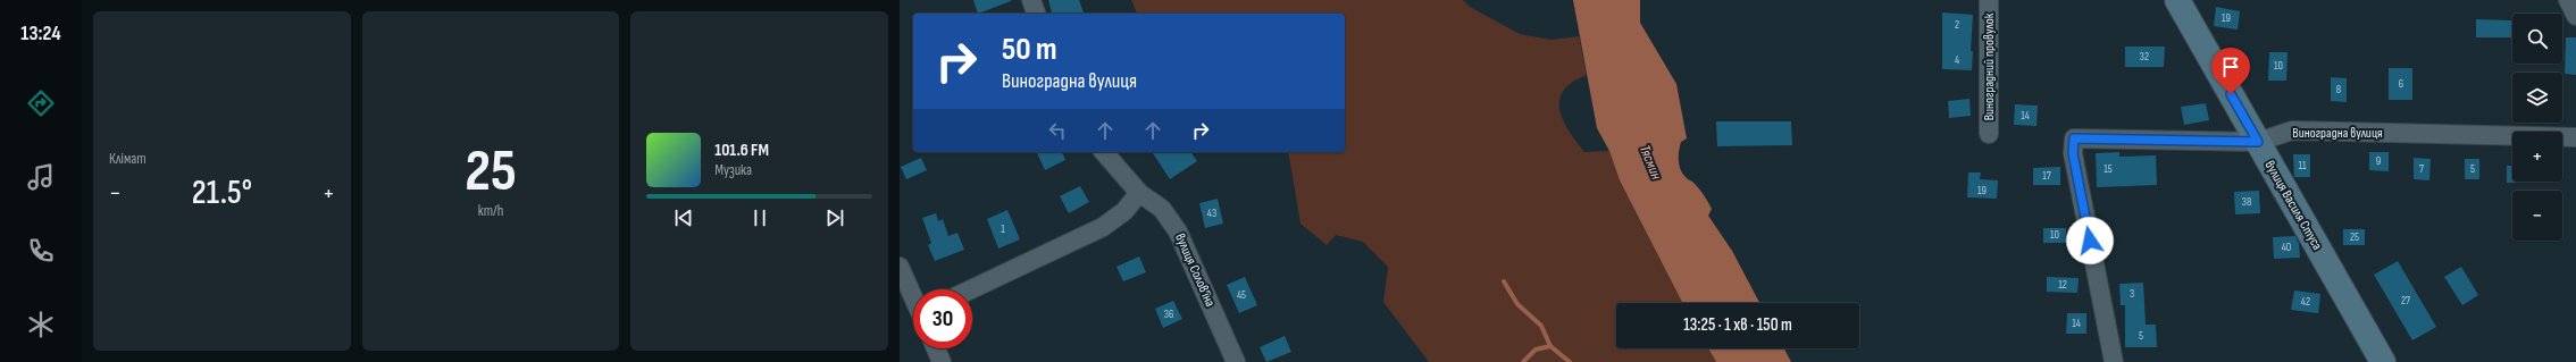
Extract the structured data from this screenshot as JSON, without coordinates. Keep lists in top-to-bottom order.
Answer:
{
  "streets": {
    "street": [
      "Виноградний провулок",
      "Виноградна вулиця",
      "вулиця Василя Стуса",
      "вулиця Солов'їна"
    ]
  },
  "crossings": [
    ["Виноградна вулиця", "вулиця Василя Стуса"]
  ],
  "water": ["Тясмин"],
  "house_numbers": [
    "19",
    "2",
    "32",
    "4",
    "10",
    "6",
    "8",
    "14",
    "9",
    "11",
    "15",
    "7",
    "5",
    "17",
    "19",
    "38",
    "43",
    "1",
    "10",
    "25",
    "40",
    "12",
    "3",
    "45",
    "27",
    "42",
    "36",
    "14",
    "5"
  ],
  "page": {
    "tabs": "13:24",
    "tile": [
      "Клімат",
      ["25", "km/h"]
    ],
    "map_buttons": ["+", "−"],
    "turn": ["50 m", "Виноградна вулиця"],
    "song": ["101.6 FM", "Музика"],
    "heat": ["−", "21.5°", "+"],
    "limit": "30",
    "trip": "13:25 · 1 хв · 150 m"
  }
}
